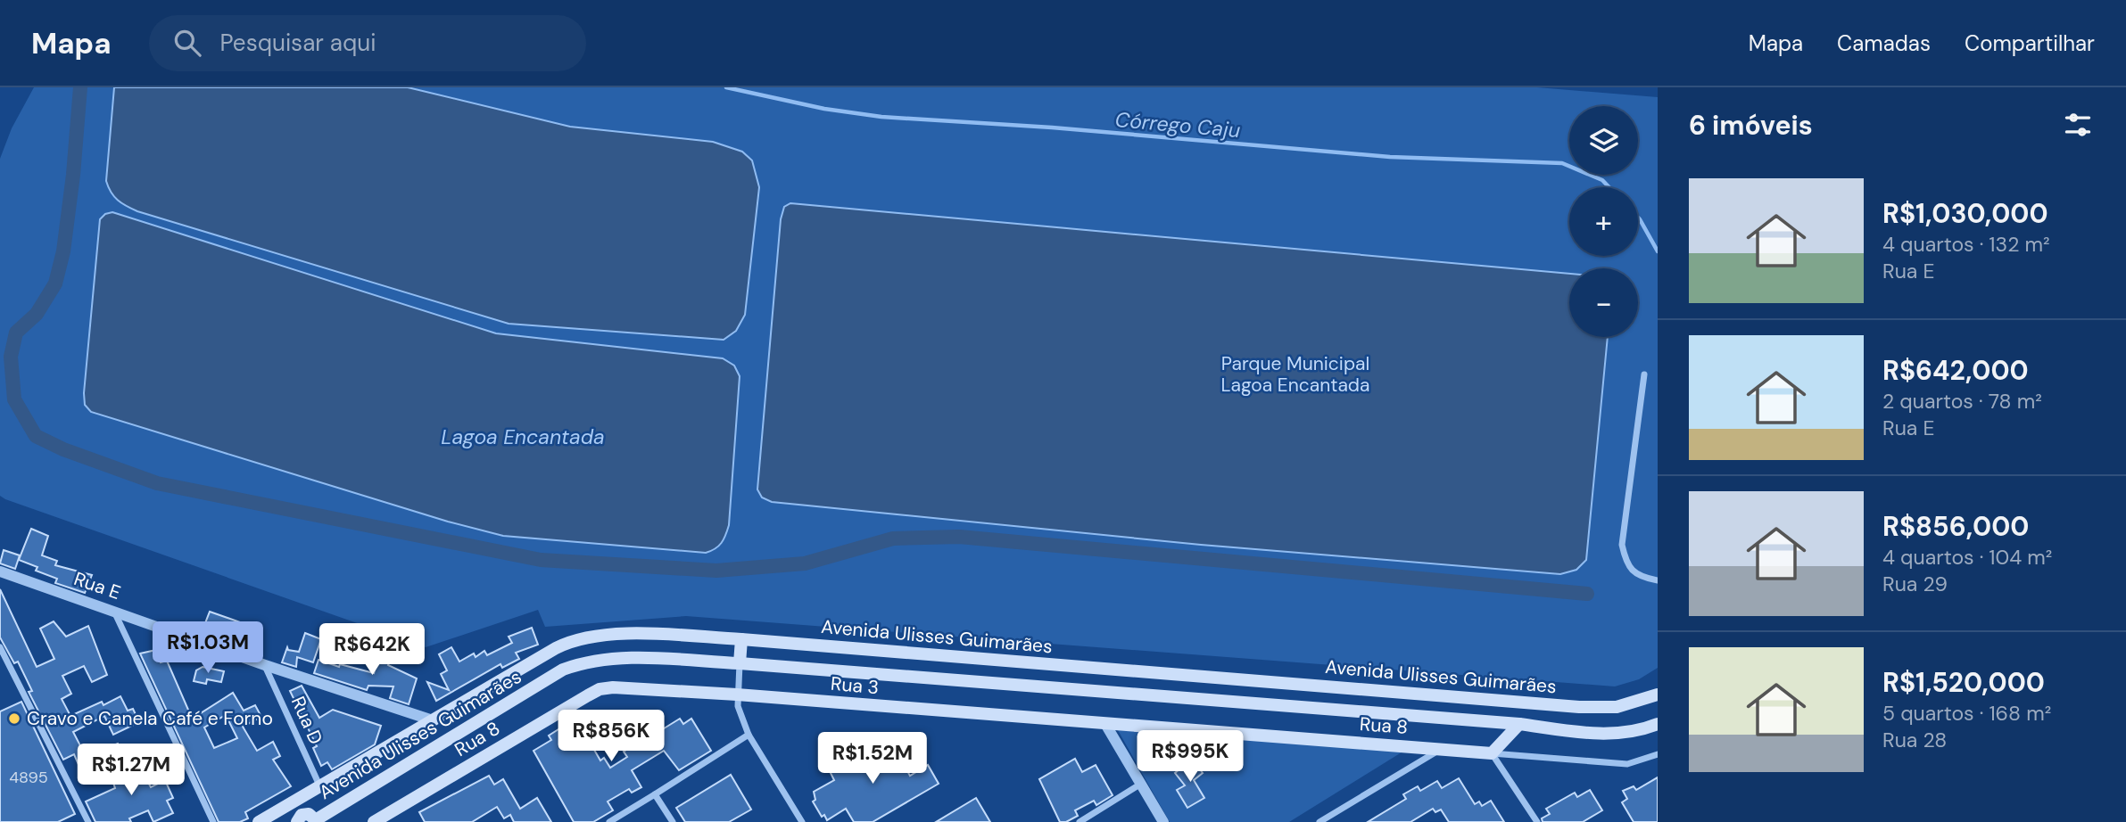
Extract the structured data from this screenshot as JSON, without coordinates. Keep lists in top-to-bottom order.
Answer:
{
  "streets": {
    "main road": ["Avenida Ulisses Guimarães", "Rua 3", "Rua 8"],
    "street": ["Rua E", "Rua D"]
  },
  "crossings": [
    ["Rua E", "Avenida Ulisses Guimarães"],
    ["Rua E", "Rua D"],
    ["Avenida Ulisses Guimarães", "Rua D"],
    ["Rua 3", "Rua 8"]
  ],
  "water": ["Córrego Caju", "Lagoa Encantada"],
  "parks": ["Parque Municipal Lagoa Encantada"],
  "places": ["Cravo e Canela Café e Forno"],
  "house_numbers": ["4895"],
  "page": {
    "header": "Mapa",
    "search": "Pesquisar aqui",
    "nav": ["Mapa", "Camadas", "Compartilhar"],
    "heading": "6 imóveis",
    "map_buttons": ["+", "−"],
    "list": [
      {
        "name": "R$1,030,000",
        "note": "4 quartos · 132 m² · Rua E"
      },
      {
        "name": "R$642,000",
        "note": "2 quartos · 78 m² · Rua E"
      },
      {
        "name": "R$856,000",
        "note": "4 quartos · 104 m² · Rua 29"
      },
      {
        "name": "R$1,520,000",
        "note": "5 quartos · 168 m² · Rua 28"
      }
    ],
    "price": [
      "R$1.03M",
      "R$642K",
      "R$856K",
      "R$995K",
      "R$1.52M",
      "R$1.27M"
    ]
  }
}
